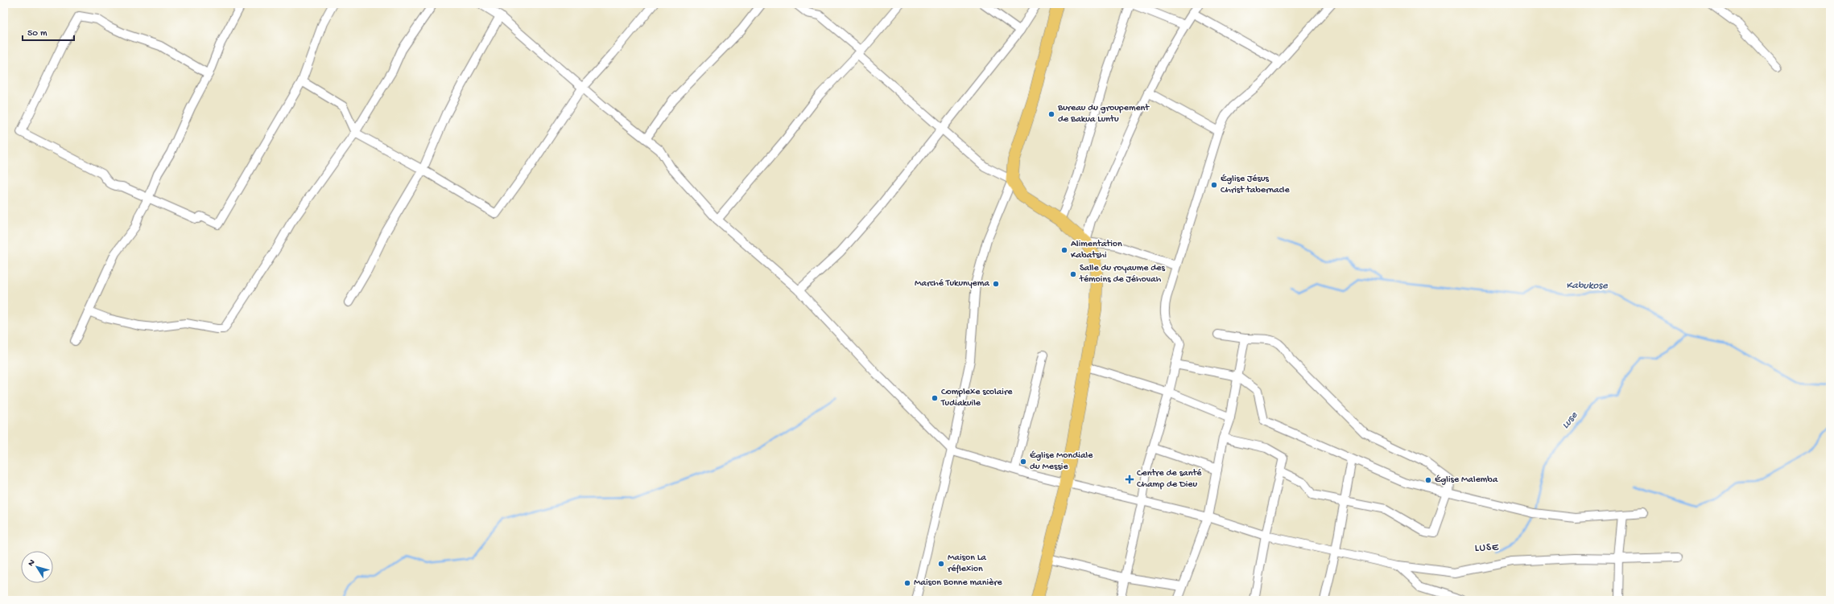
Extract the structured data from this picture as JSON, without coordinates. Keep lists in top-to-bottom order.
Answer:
{
  "districts": ["LUSE"],
  "water": ["Kabukose", "Luse"],
  "places": {
    "other": [
      "Bureau du groupement de Bakua Luntu",
      "Église Jésus Christ tabernacle",
      "Alimentation Kabatshi",
      "Salle du royaume des témoins de Jéhovah",
      "Marché Tukunyema",
      "Complexe scolaire Tudiakuile",
      "Église Mondiale du Messie",
      "Église Malemba",
      "Maison La réflexion",
      "Maison Bonne manière"
    ],
    "health": ["Centre de santé Champ de Dieu"]
  },
  "scale_bar": "50 m",
  "north": "top left"
}
